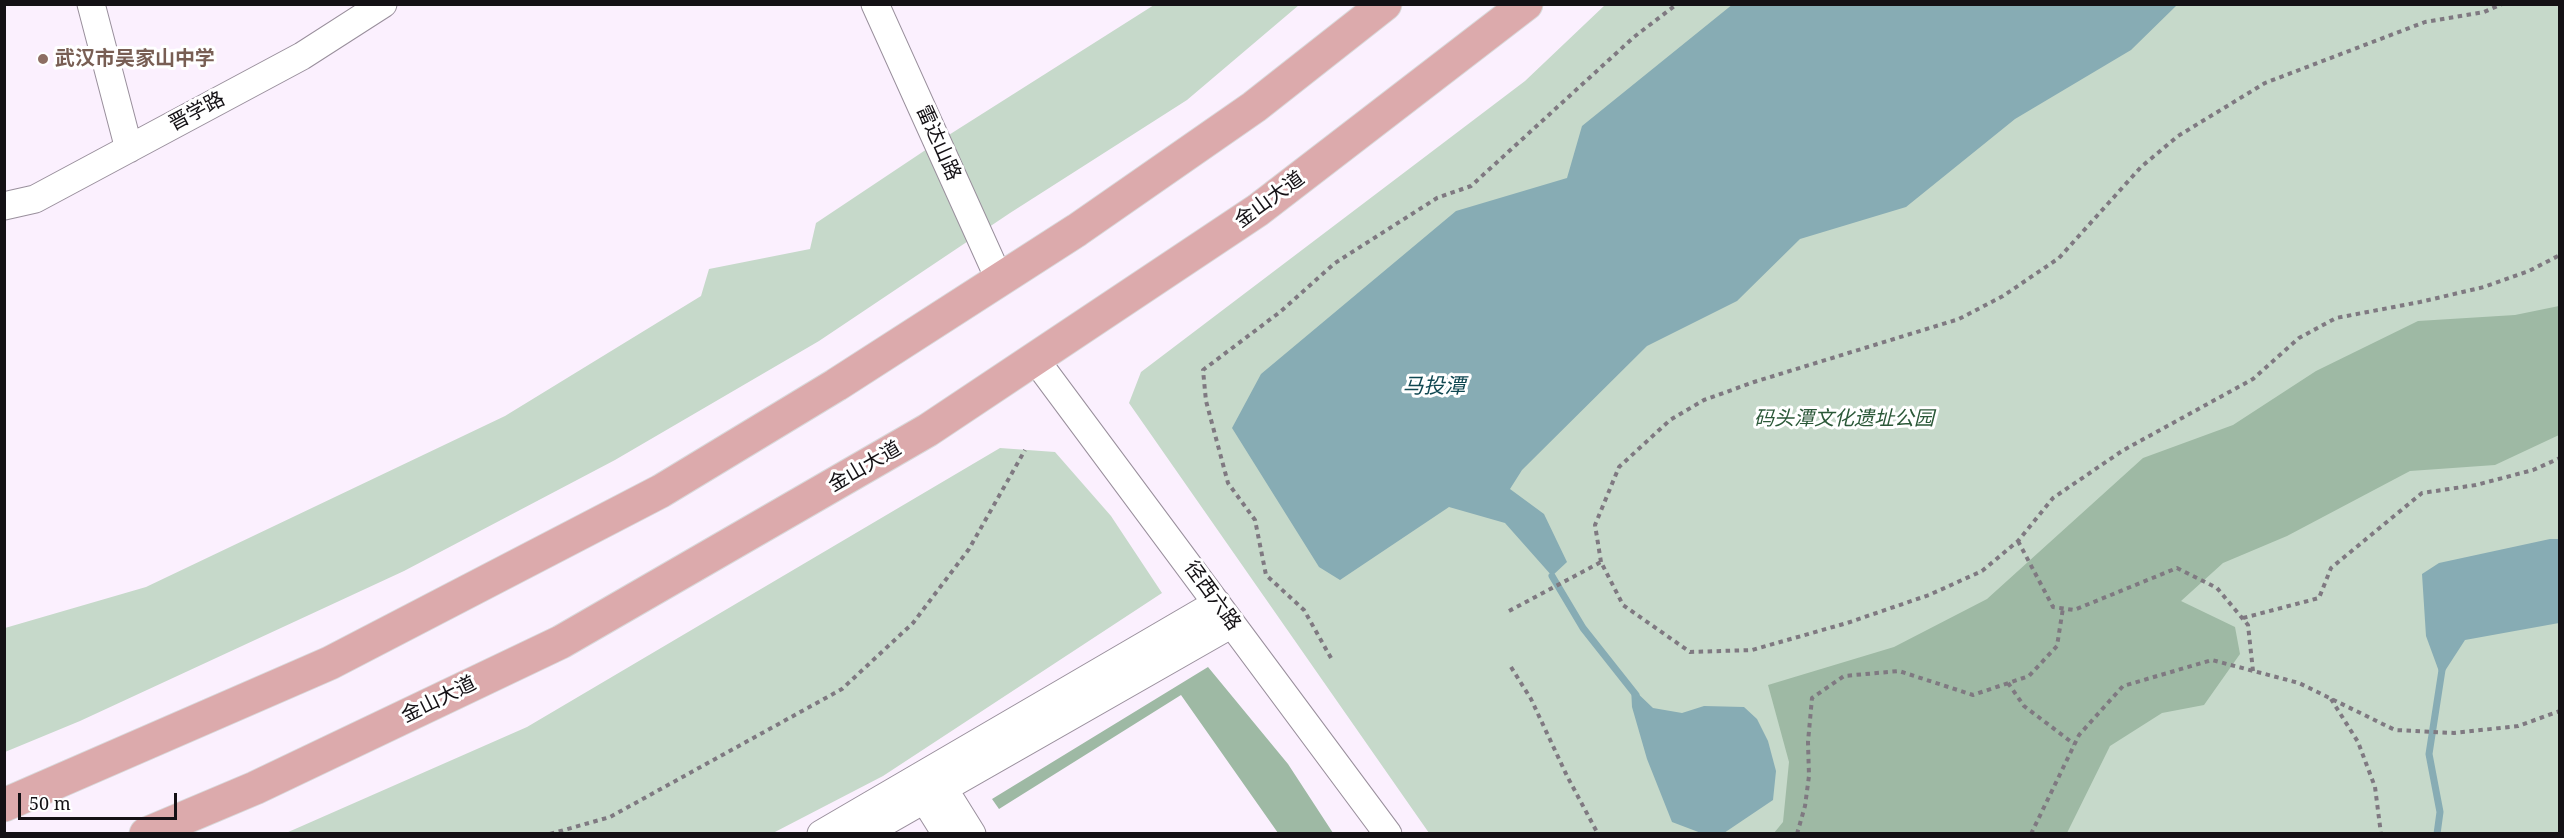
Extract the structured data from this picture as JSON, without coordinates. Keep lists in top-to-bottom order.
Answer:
{
  "streets": {
    "main road": ["金山大道"],
    "street": ["晋学路", "雷达山路", "径西六路"]
  },
  "crossings": [
    ["金山大道", "径西六路"]
  ],
  "water": ["马投潭"],
  "parks": ["码头潭文化遗址公园"],
  "places": ["武汉市吴家山中学"],
  "scale_bar": "50 m"
}
